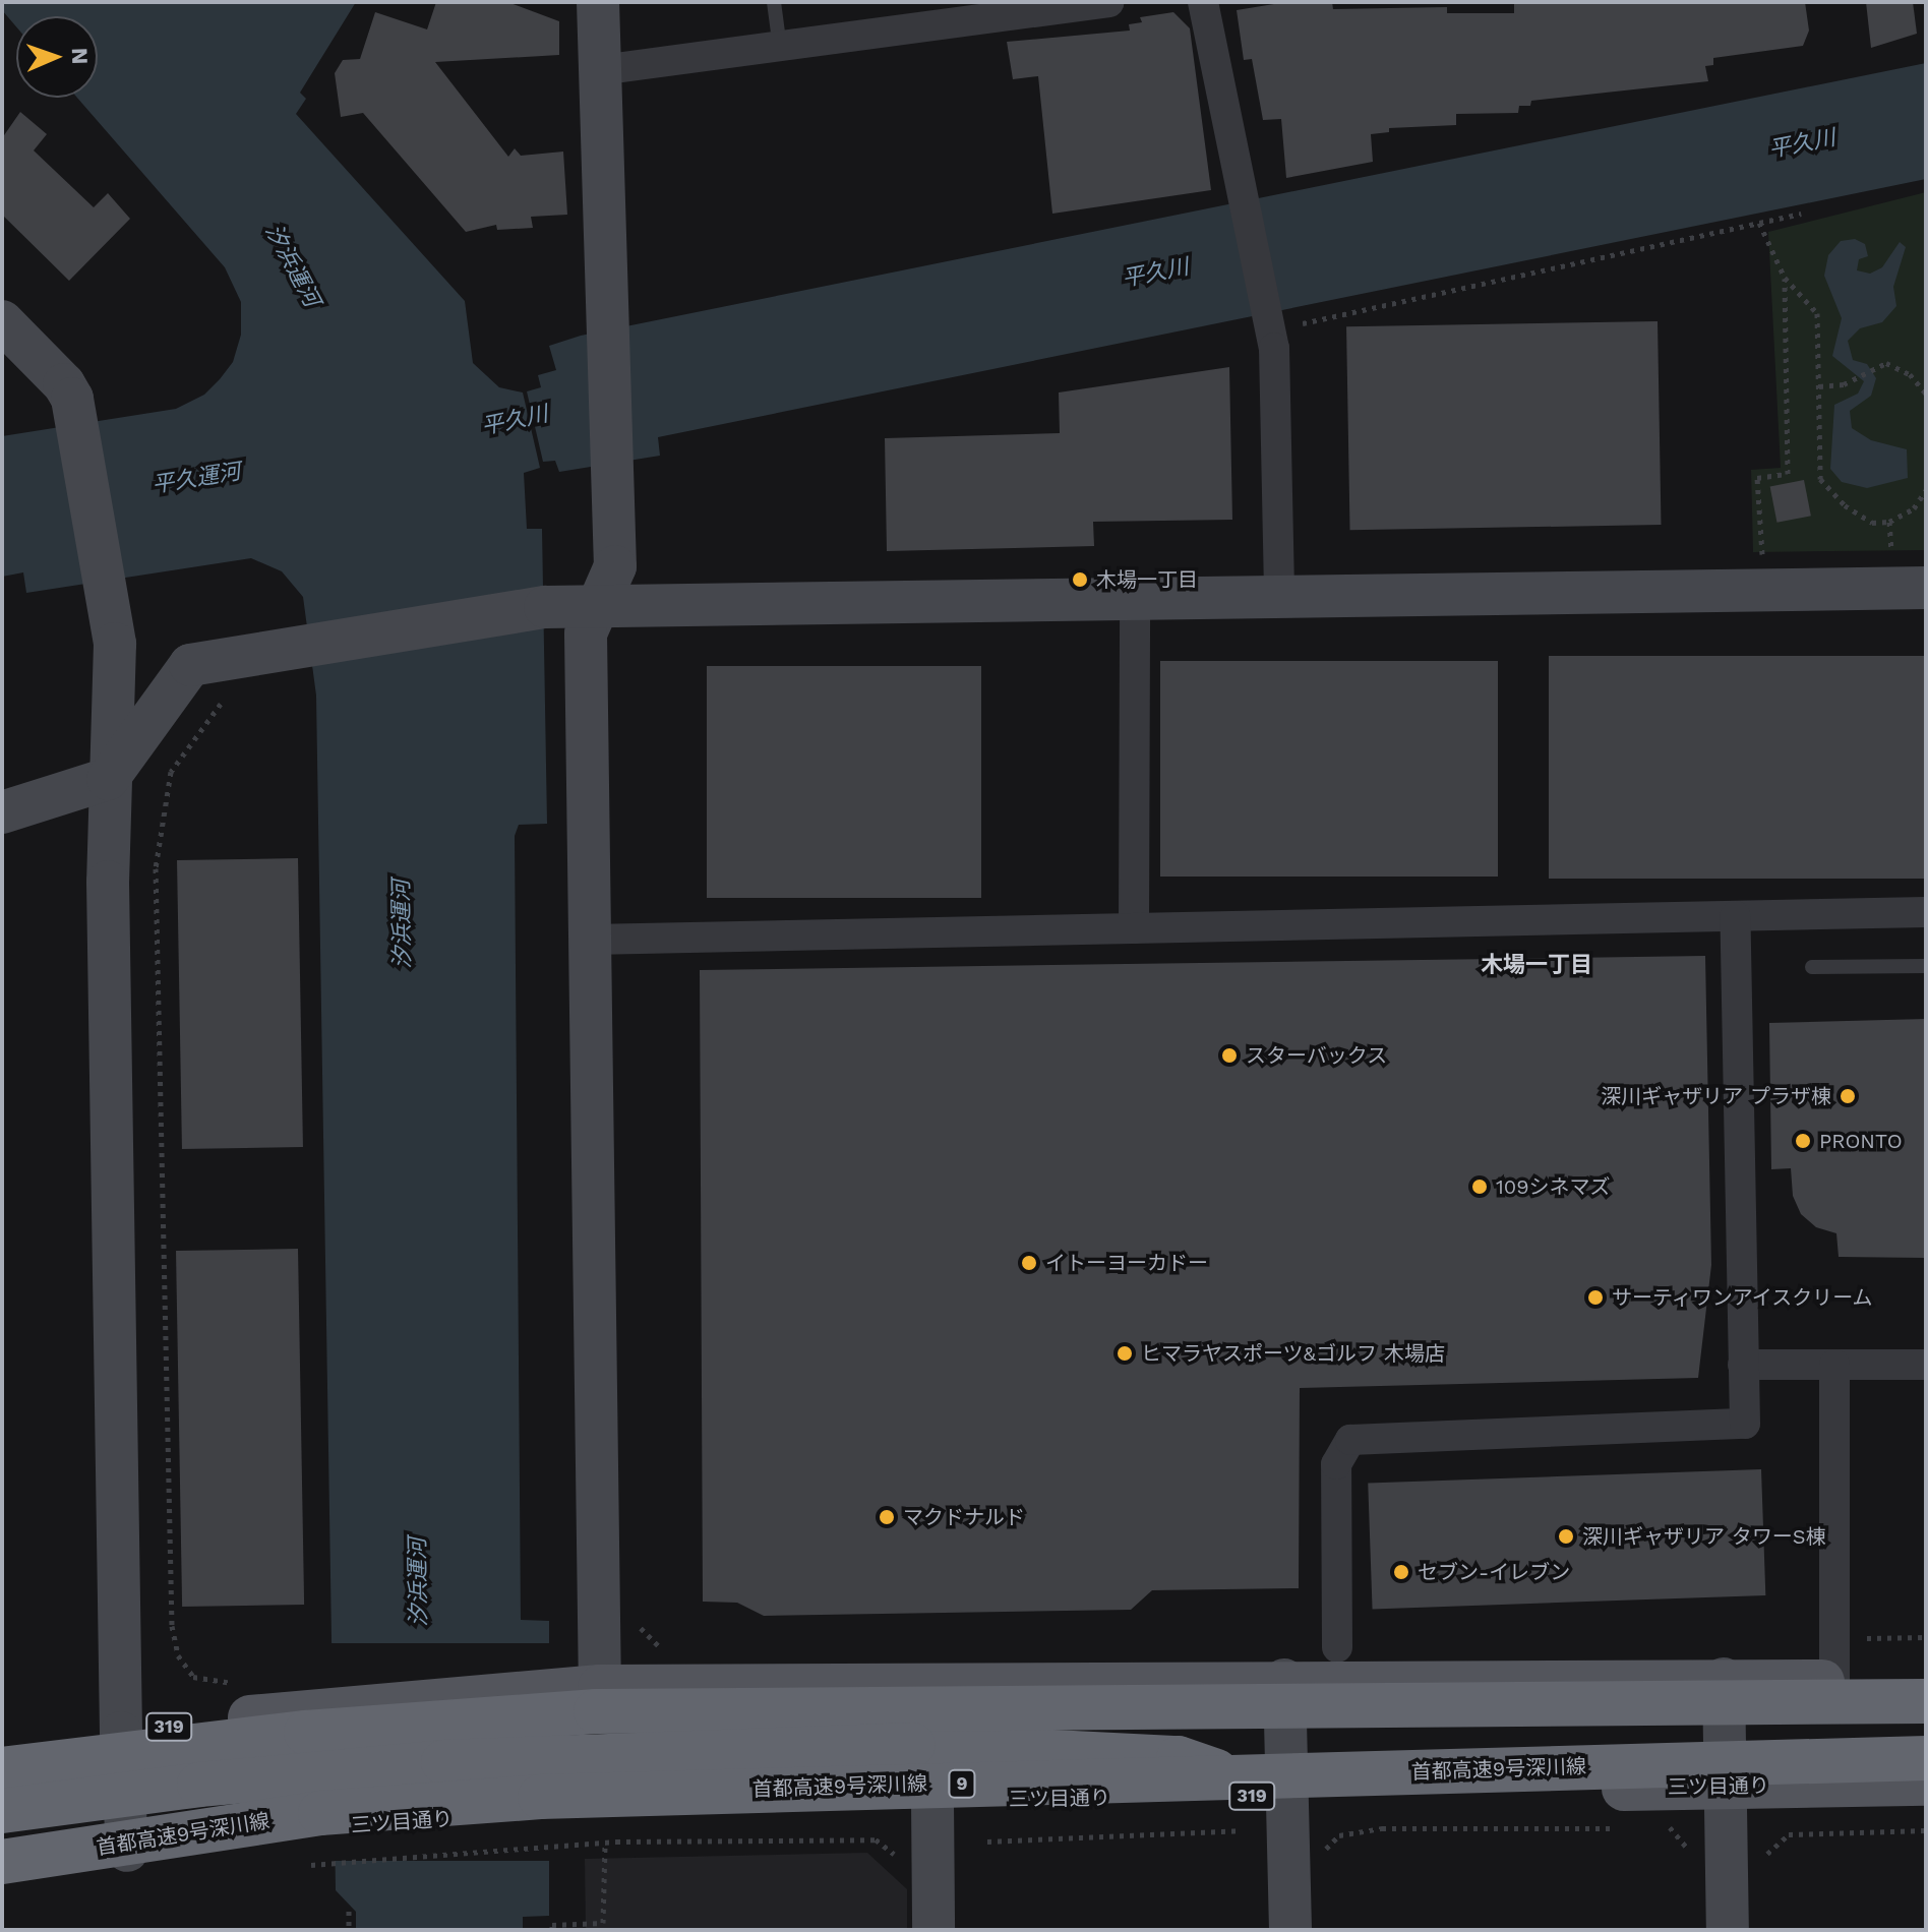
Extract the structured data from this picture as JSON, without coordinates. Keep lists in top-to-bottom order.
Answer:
{
  "streets": {
    "highway": ["首都高速9号深川線", "9"],
    "main road": ["319", "三ツ目通り"]
  },
  "districts": ["木場一丁目"],
  "water": ["平久川", "汐浜運河", "平久運河"],
  "places": [
    "木場一丁目",
    "スターバックス",
    "深川ギャザリア プラザ棟",
    "PRONTO",
    "109シネマズ",
    "イトーヨーカドー",
    "サーティワンアイスクリーム",
    "ヒマラヤスポーツ&ゴルフ 木場店",
    "マクドナルド",
    "深川ギャザリア タワーS棟",
    "セブン-イレブン"
  ],
  "north": "right"
}
